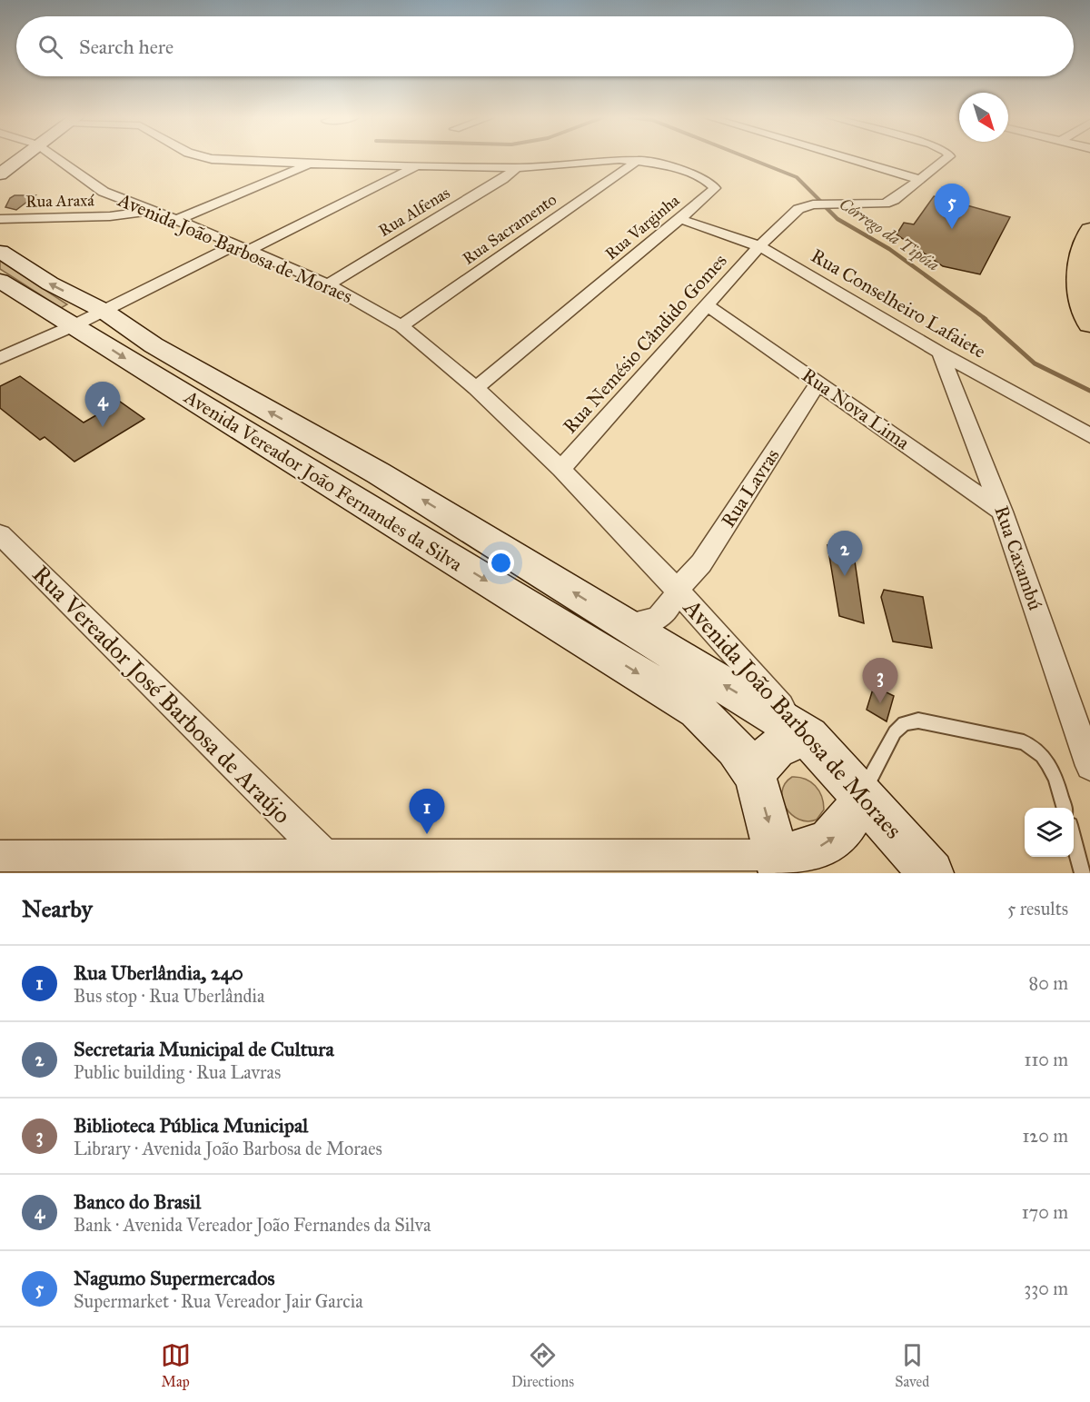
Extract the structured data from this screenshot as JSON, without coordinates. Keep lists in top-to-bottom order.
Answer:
{
  "streets": {
    "main road": ["Avenida João Barbosa de Moraes", "Avenida Vereador João Fernandes da Silva"],
    "street": [
      "Rua Araxá",
      "Rua Alfenas",
      "Rua Varginha",
      "Rua Sacramento",
      "Rua Conselheiro Lafaiete",
      "Rua Nemésio Cândido Gomes",
      "Rua Nova Lima",
      "Rua Lavras",
      "Rua Caxambú",
      "Rua Vereador José Barbosa de Araújo"
    ]
  },
  "crossings": [
    ["Rua Araxá", "Avenida João Barbosa de Moraes"],
    ["Rua Alfenas", "Rua Varginha"],
    ["Rua Alfenas", "Avenida João Barbosa de Moraes"],
    ["Rua Varginha", "Rua Sacramento"],
    ["Rua Varginha", "Avenida João Barbosa de Moraes"],
    ["Rua Varginha", "Rua Conselheiro Lafaiete"],
    ["Rua Sacramento", "Avenida João Barbosa de Moraes"],
    ["Avenida João Barbosa de Moraes", "Rua Nemésio Cândido Gomes"],
    ["Avenida João Barbosa de Moraes", "Avenida Vereador João Fernandes da Silva"],
    ["Avenida João Barbosa de Moraes", "Rua Lavras"],
    ["Rua Conselheiro Lafaiete", "Rua Nemésio Cândido Gomes"],
    ["Rua Conselheiro Lafaiete", "Rua Caxambú"],
    ["Rua Nemésio Cândido Gomes", "Rua Nova Lima"],
    ["Rua Nova Lima", "Rua Lavras"],
    ["Rua Nova Lima", "Rua Caxambú"]
  ],
  "water": ["Córrego da Tipóia"],
  "north": "bottom right",
  "page": {
    "search": "Search here",
    "pins": [
      "5",
      "4",
      "2",
      "3",
      "1"
    ],
    "heading": ["Nearby", "5 results"],
    "list": [
      {
        "mark": "1",
        "name": "Rua Uberlândia, 240",
        "note": "Bus stop · Rua Uberlândia",
        "value": "80 m"
      },
      {
        "mark": "2",
        "name": "Secretaria Municipal de Cultura",
        "note": "Public building · Rua Lavras",
        "value": "110 m"
      },
      {
        "mark": "3",
        "name": "Biblioteca Pública Municipal",
        "note": "Library · Avenida João Barbosa de Moraes",
        "value": "120 m"
      },
      {
        "mark": "4",
        "name": "Banco do Brasil",
        "note": "Bank · Avenida Vereador João Fernandes da Silva",
        "value": "170 m"
      },
      {
        "mark": "5",
        "name": "Nagumo Supermercados",
        "note": "Supermarket · Rua Vereador Jair Garcia",
        "value": "330 m"
      }
    ],
    "nav": ["Map", "Directions", "Saved"]
  }
}
